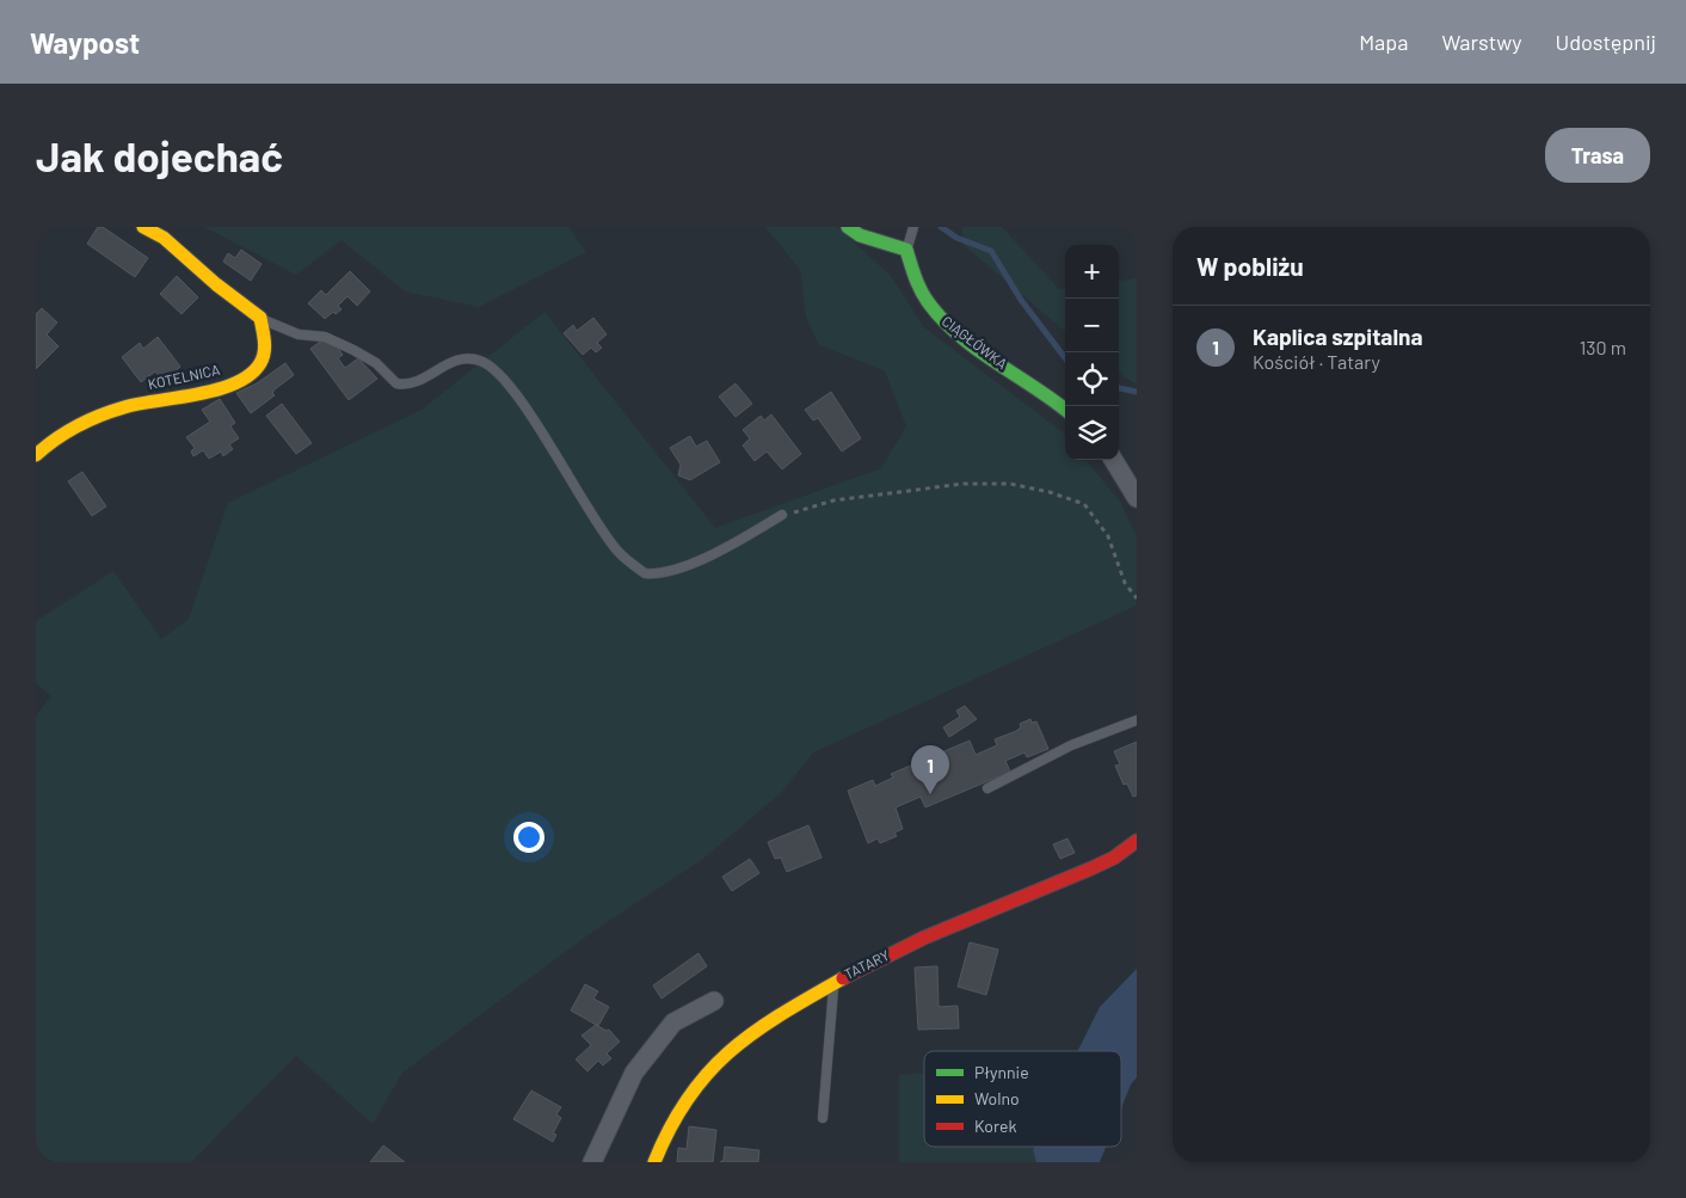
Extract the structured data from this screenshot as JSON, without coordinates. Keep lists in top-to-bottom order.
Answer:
{
  "streets": {
    "street": ["CIĄGŁÓWKA", "KOTELNICA", "TATARY"]
  },
  "legend": ["Płynnie", "Wolno", "Korek"],
  "page": {
    "header": "Waypost",
    "nav": ["Mapa", "Warstwy", "Udostępnij"],
    "buttons": "Trasa",
    "title": "Jak dojechać",
    "heading": "W pobliżu",
    "map_buttons": ["+", "−"],
    "list": [
      {
        "mark": "1",
        "name": "Kaplica szpitalna",
        "note": "Kościół · Tatary",
        "value": "130 m"
      }
    ],
    "pins": "1"
  }
}
